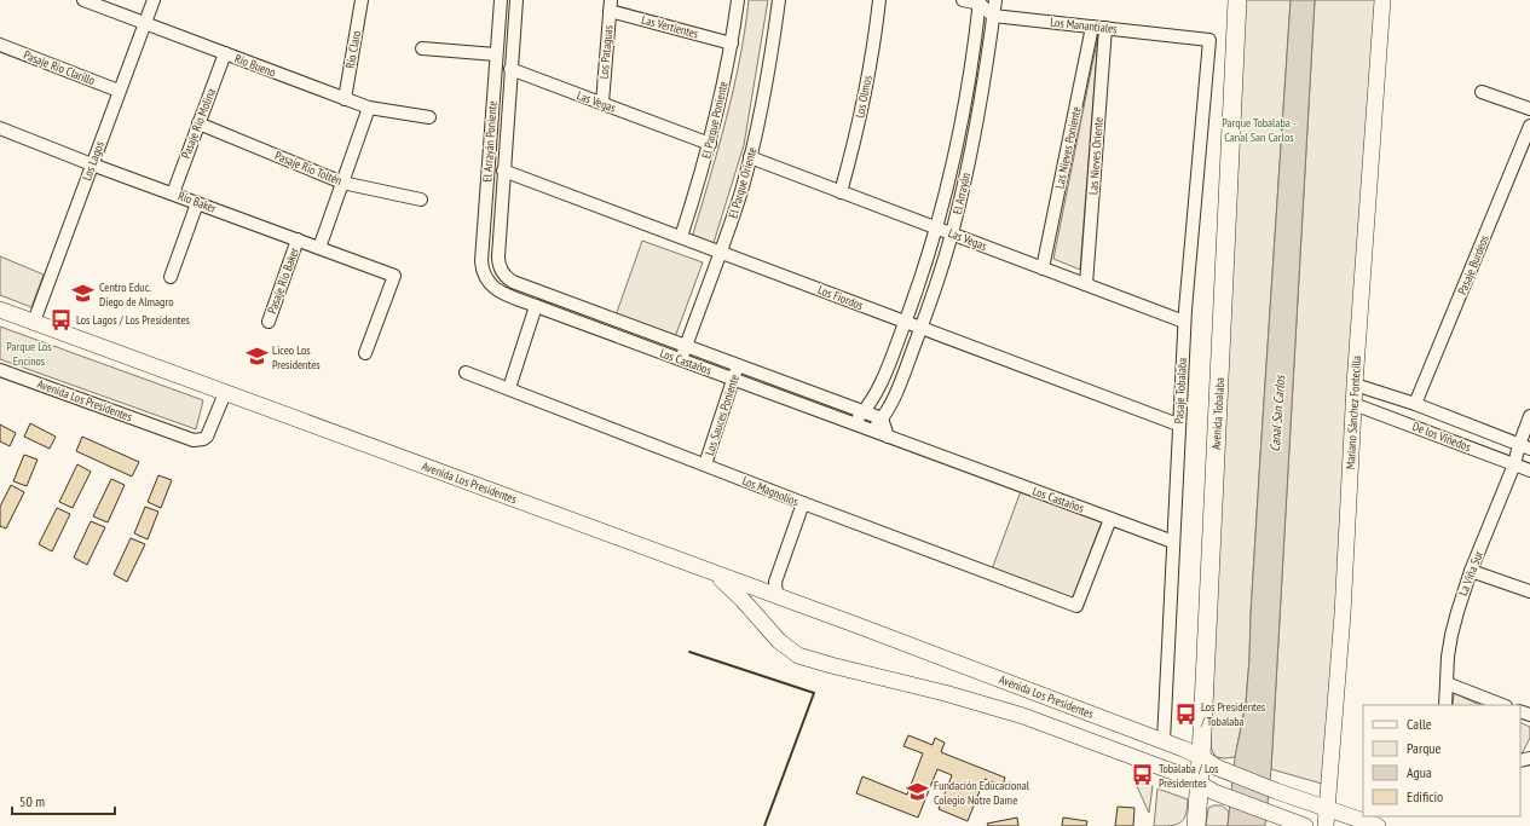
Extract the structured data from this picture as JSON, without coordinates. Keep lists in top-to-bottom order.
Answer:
{
  "streets": {
    "main road": ["Avenida Tobalaba"],
    "street": [
      "Los Manantiales",
      "Las Vertientes",
      "Río Claro",
      "Los Pataguas",
      "Río Bueno",
      "Pasaje Río Clarillo",
      "Los Olmos",
      "Las Vegas",
      "El Parque Poniente",
      "Pasaje Río Molina",
      "El Arrayán Poniente",
      "Las Nieves Poniente",
      "Las Nieves Oriente",
      "Los Lagos",
      "Pasaje Río Toltén",
      "El Parque Oriente",
      "El Arrayán",
      "Río Baker",
      "Pasaje Burdeos",
      "Pasaje Río Baker",
      "Los Fiordos",
      "Los Castaños",
      "Pasaje Tobalaba",
      "Avenida Los Presidentes",
      "Mariano Sánchez Fontecilla",
      "Los Sauces Poniente",
      "De los Viñedos",
      "Los Magnolios",
      "La Viña Sur"
    ]
  },
  "crossings": [
    ["Los Manantiales", "Las Nieves Poniente"],
    ["Los Manantiales", "Las Nieves Oriente"],
    ["Los Manantiales", "El Arrayán"],
    ["Los Manantiales", "Pasaje Tobalaba"],
    ["Las Vertientes", "Los Pataguas"],
    ["Las Vertientes", "El Parque Poniente"],
    ["Río Claro", "Río Bueno"],
    ["Los Pataguas", "Las Vegas"],
    ["Río Bueno", "Pasaje Río Molina"],
    ["Río Bueno", "Los Lagos"],
    ["Pasaje Río Clarillo", "Los Lagos"],
    ["Los Olmos", "Las Vegas"],
    ["Las Vegas", "El Parque Poniente"],
    ["Las Vegas", "El Arrayán Poniente"],
    ["Las Vegas", "Las Nieves Poniente"],
    ["Las Vegas", "Las Nieves Oriente"],
    ["Las Vegas", "El Parque Oriente"],
    ["Las Vegas", "El Arrayán"],
    ["Las Vegas", "Pasaje Tobalaba"],
    ["El Parque Poniente", "Los Fiordos"],
    ["Pasaje Río Molina", "Pasaje Río Toltén"],
    ["Pasaje Río Molina", "Río Baker"],
    ["El Arrayán Poniente", "Los Fiordos"],
    ["El Arrayán Poniente", "Los Castaños"],
    ["Los Lagos", "Río Baker"],
    ["Los Lagos", "Avenida Los Presidentes"],
    ["El Parque Oriente", "Los Fiordos"],
    ["El Parque Oriente", "Los Castaños"],
    ["El Arrayán", "Los Fiordos"],
    ["El Arrayán", "Los Castaños"],
    ["Río Baker", "Pasaje Río Baker"],
    ["Pasaje Burdeos", "De los Viñedos"],
    ["Los Fiordos", "Pasaje Tobalaba"],
    ["Los Castaños", "Pasaje Tobalaba"],
    ["Los Castaños", "Los Sauces Poniente"],
    ["Los Castaños", "Los Magnolios"],
    ["Pasaje Tobalaba", "Avenida Los Presidentes"],
    ["Avenida Los Presidentes", "Mariano Sánchez Fontecilla"],
    ["Avenida Los Presidentes", "Avenida Tobalaba"],
    ["Mariano Sánchez Fontecilla", "De los Viñedos"],
    ["Los Sauces Poniente", "Los Magnolios"],
    ["De los Viñedos", "La Viña Sur"]
  ],
  "water": ["Canal San Carlos"],
  "parks": ["Parque Tobalaba - Canal San Carlos", "Parque Los Encinos"],
  "places": {
    "school or university": ["Centro Educ. Diego de Almagro", "Liceo Los Presidentes", "Fundación Educacional Colegio Notre Dame"],
    "bus stop": ["Los Lagos / Los Presidentes", "Los Presidentes / Tobalaba", "Tobalaba / Los Presidentes"]
  },
  "legend": [
    "Calle",
    "Parque",
    "Agua",
    "Edificio"
  ],
  "scale_bar": "50 m"
}
